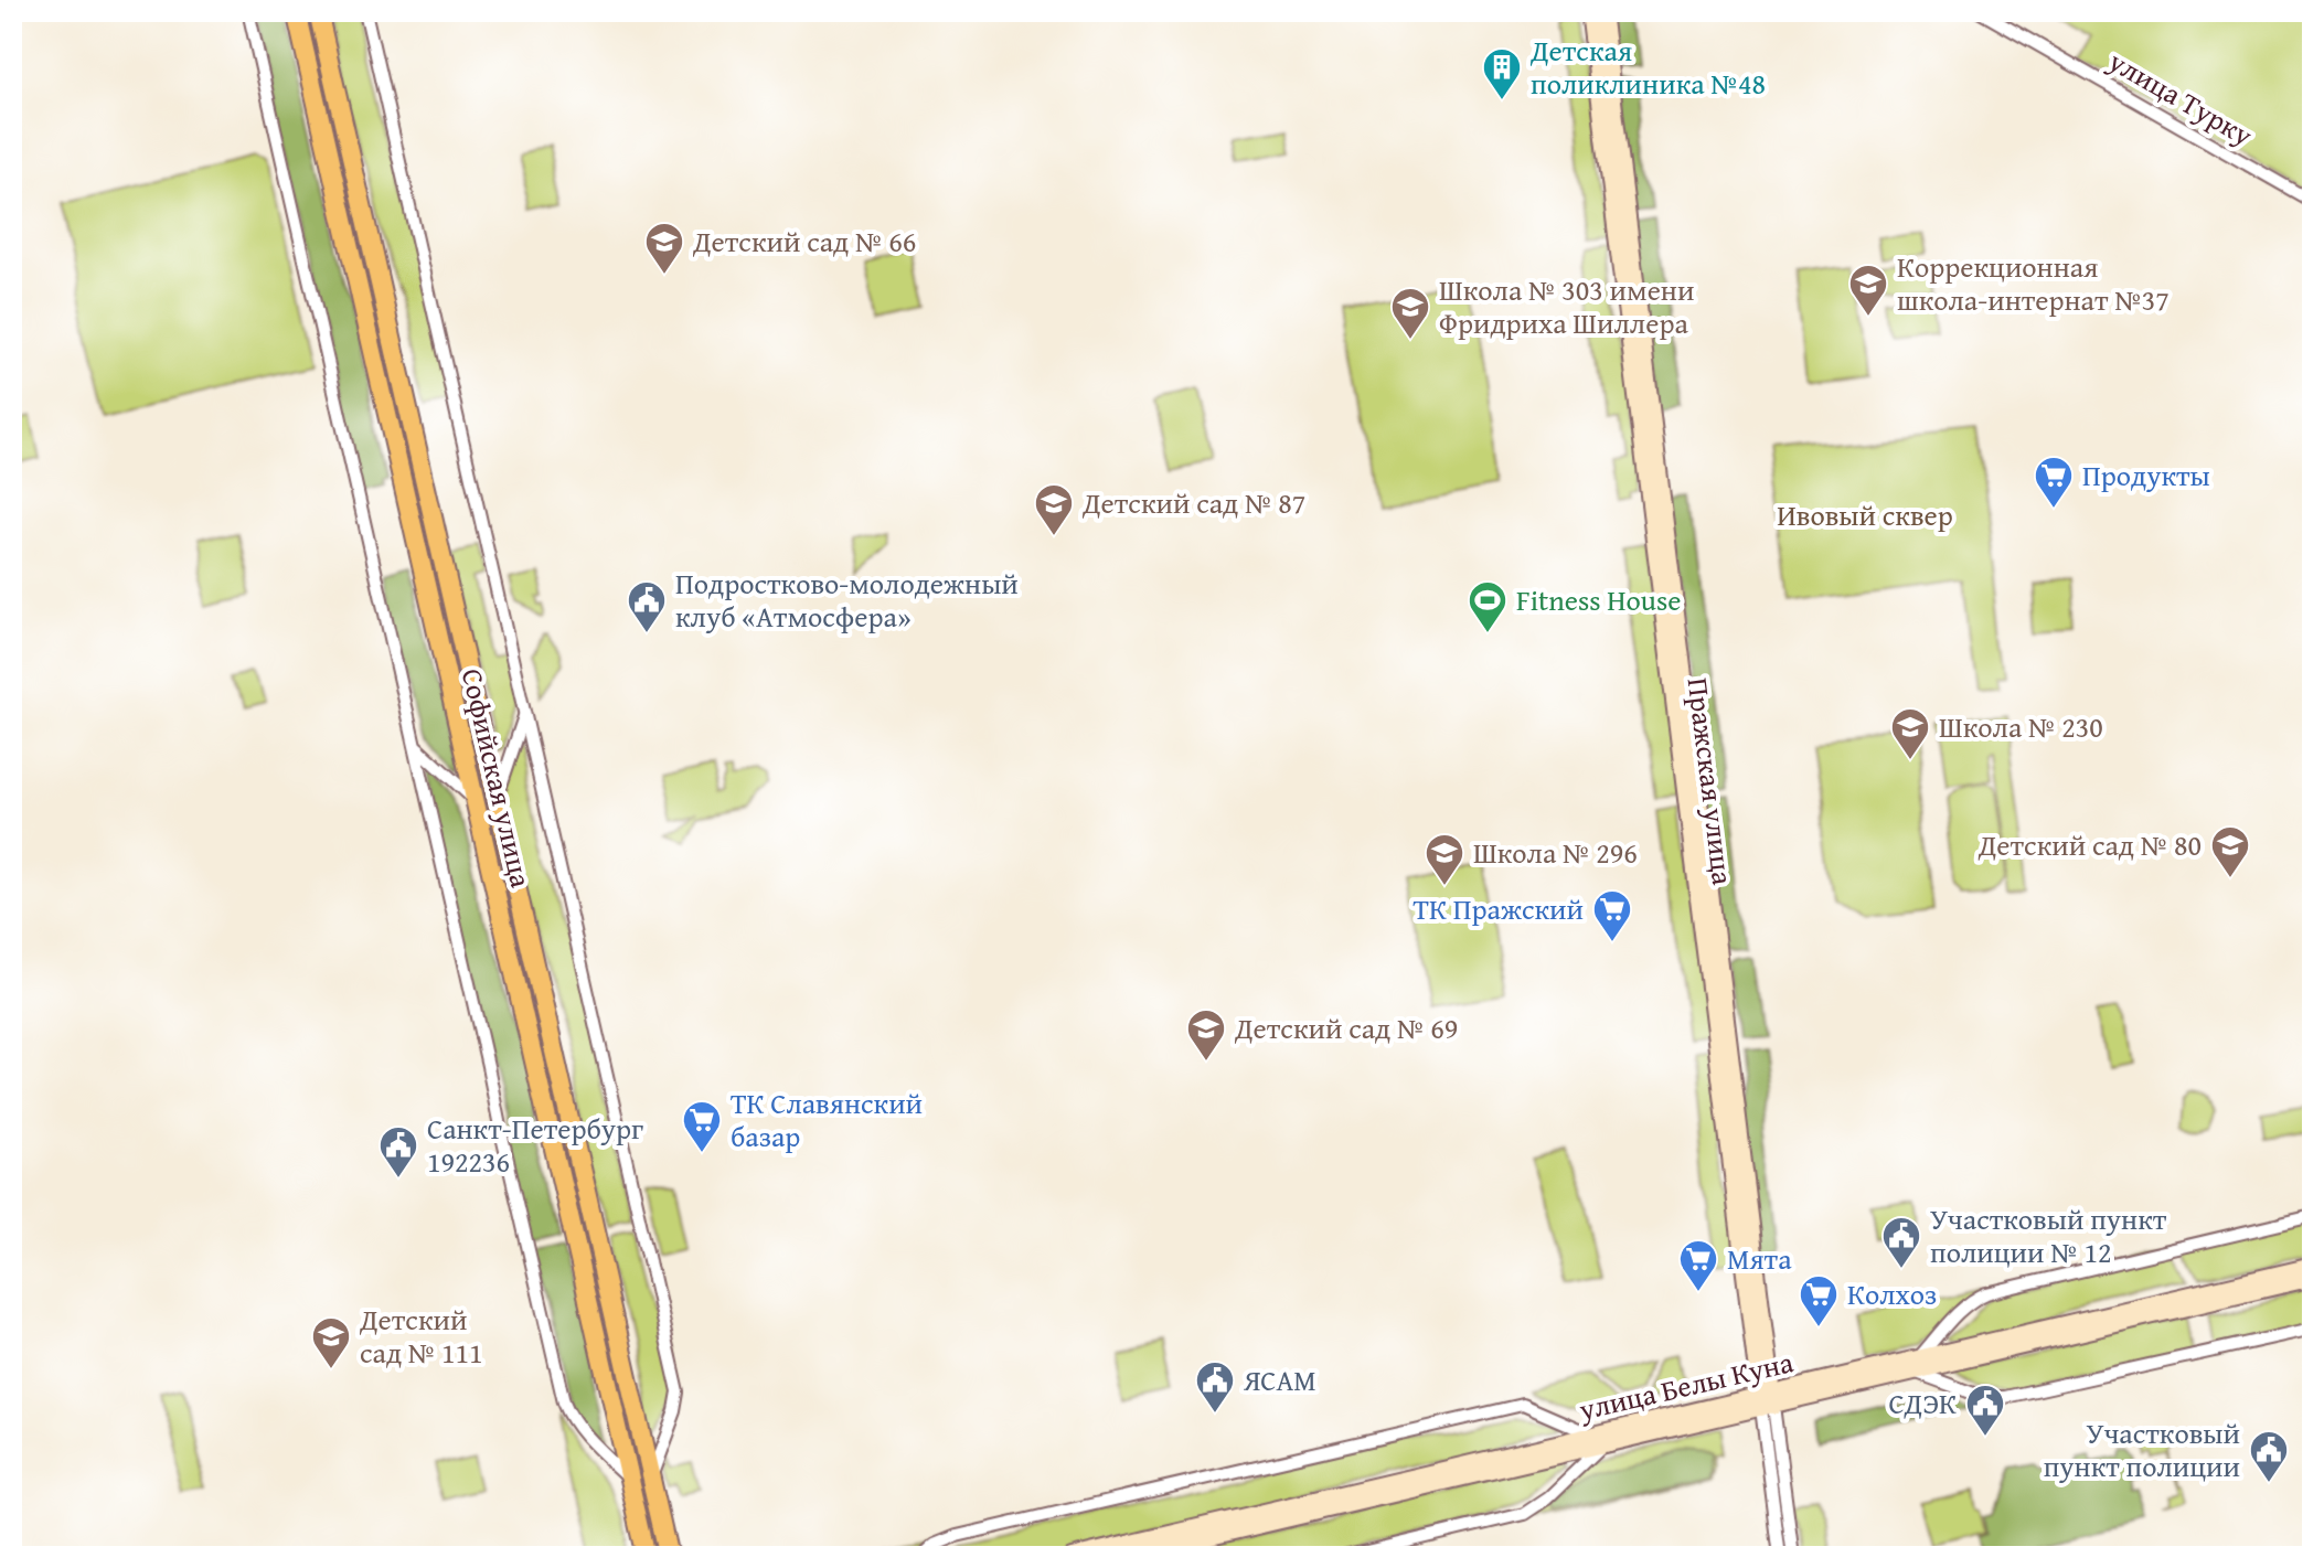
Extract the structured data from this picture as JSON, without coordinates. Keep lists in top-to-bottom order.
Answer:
{
  "streets": {
    "main road": ["Софийская улица"],
    "street": ["улица Турку", "Пражская улица", "улица Белы Куна"]
  },
  "crossings": [
    ["Пражская улица", "улица Белы Куна"]
  ],
  "parks": ["Ивовый сквер"],
  "places": {
    "building": ["Детская поликлиника №48"],
    "school or university": [
      "Детский сад № 66",
      "Коррекционная школа-интернат №37",
      "Школа № 303 имени Фридриха Шиллера",
      "Детский сад № 87",
      "Школа № 230",
      "Детский сад № 80",
      "Школа № 296",
      "Детский сад № 69",
      "Детский сад № 111"
    ],
    "supermarket": [
      "Продукты",
      "ТК Пражский",
      "ТК Славянский базар",
      "Мята",
      "Колхоз"
    ],
    "public building": [
      "Подростково-молодежный клуб «Атмосфера»",
      "Санкт-Петербург 192236",
      "Участковый пункт полиции № 12",
      "ЯСАМ",
      "СДЭК",
      "Участковый пункт полиции"
    ],
    "sports": ["Fitness House"]
  }
}
